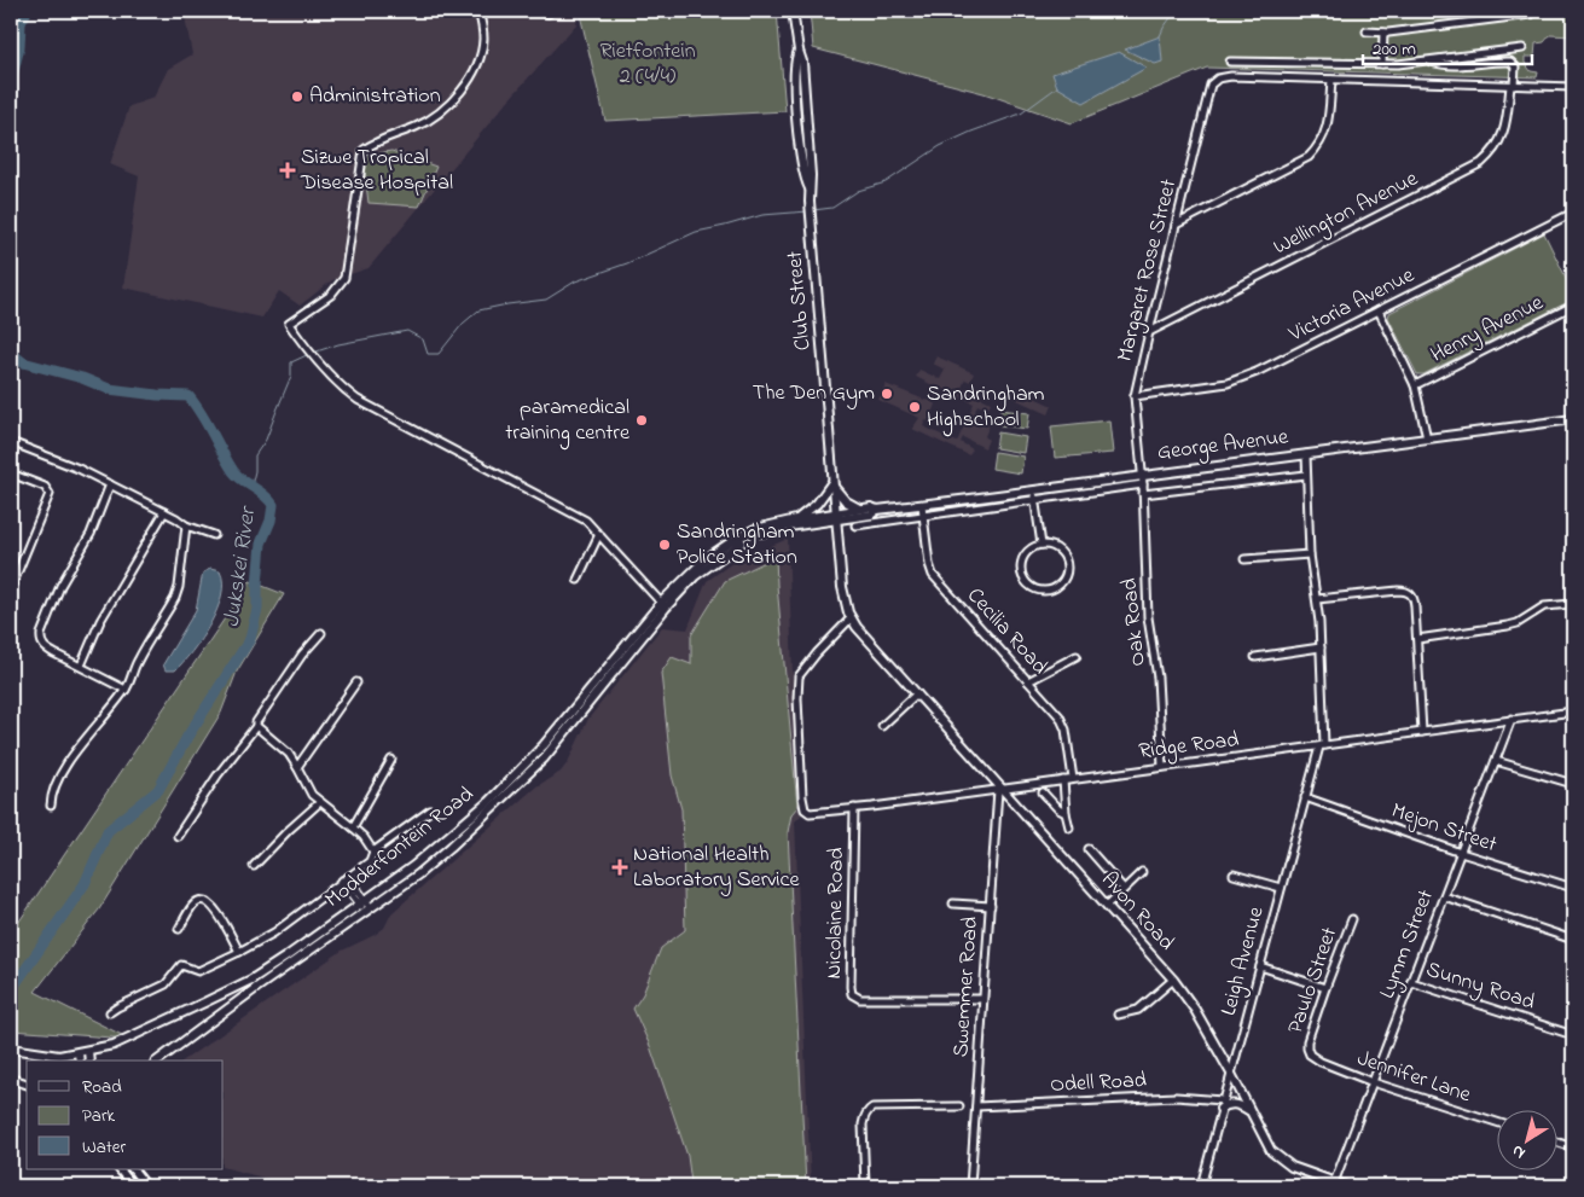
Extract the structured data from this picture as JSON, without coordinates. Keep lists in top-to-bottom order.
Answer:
{
  "streets": {
    "main road": [
      "Club Street",
      "George Avenue",
      "Modderfontein Road",
      "Avon Road"
    ],
    "street": [
      "Wellington Avenue",
      "Margaret Rose Street",
      "Victoria Avenue",
      "Henry Avenue",
      "Oak Road",
      "Cecilia Road",
      "Ridge Road",
      "Mejon Street",
      "Nicolaine Road",
      "Lymm Street",
      "Leigh Avenue",
      "Paulo Street",
      "Swemmer Road",
      "Sunny Road",
      "Jennifer Lane",
      "Odell Road"
    ]
  },
  "crossings": [
    ["Wellington Avenue", "Margaret Rose Street"],
    ["Margaret Rose Street", "Victoria Avenue"],
    ["Margaret Rose Street", "George Avenue"],
    ["Margaret Rose Street", "Oak Road"],
    ["Club Street", "George Avenue"],
    ["Club Street", "Modderfontein Road"],
    ["George Avenue", "Oak Road"],
    ["George Avenue", "Cecilia Road"],
    ["George Avenue", "Modderfontein Road"],
    ["George Avenue", "Leigh Avenue"],
    ["Oak Road", "Ridge Road"],
    ["Cecilia Road", "Ridge Road"],
    ["Ridge Road", "Avon Road"],
    ["Ridge Road", "Nicolaine Road"],
    ["Ridge Road", "Lymm Street"],
    ["Ridge Road", "Leigh Avenue"],
    ["Ridge Road", "Swemmer Road"],
    ["Mejon Street", "Lymm Street"],
    ["Mejon Street", "Leigh Avenue"],
    ["Avon Road", "Lymm Street"],
    ["Avon Road", "Leigh Avenue"],
    ["Avon Road", "Swemmer Road"],
    ["Nicolaine Road", "Swemmer Road"],
    ["Lymm Street", "Sunny Road"],
    ["Lymm Street", "Jennifer Lane"],
    ["Leigh Avenue", "Odell Road"],
    ["Paulo Street", "Jennifer Lane"],
    ["Swemmer Road", "Odell Road"]
  ],
  "water": ["Jukskei River"],
  "parks": ["Rietfontein 2 (4/4)"],
  "places": {
    "other": [
      "Administration",
      "The Den Gym",
      "Sandringham Highschool",
      "paramedical training centre",
      "Sandringham Police Station"
    ],
    "health": ["Sizwe Tropical Disease Hospital", "National Health Laboratory Service"]
  },
  "legend": ["Road", "Park", "Water"],
  "scale_bar": "200 m",
  "north": "bottom left"
}
